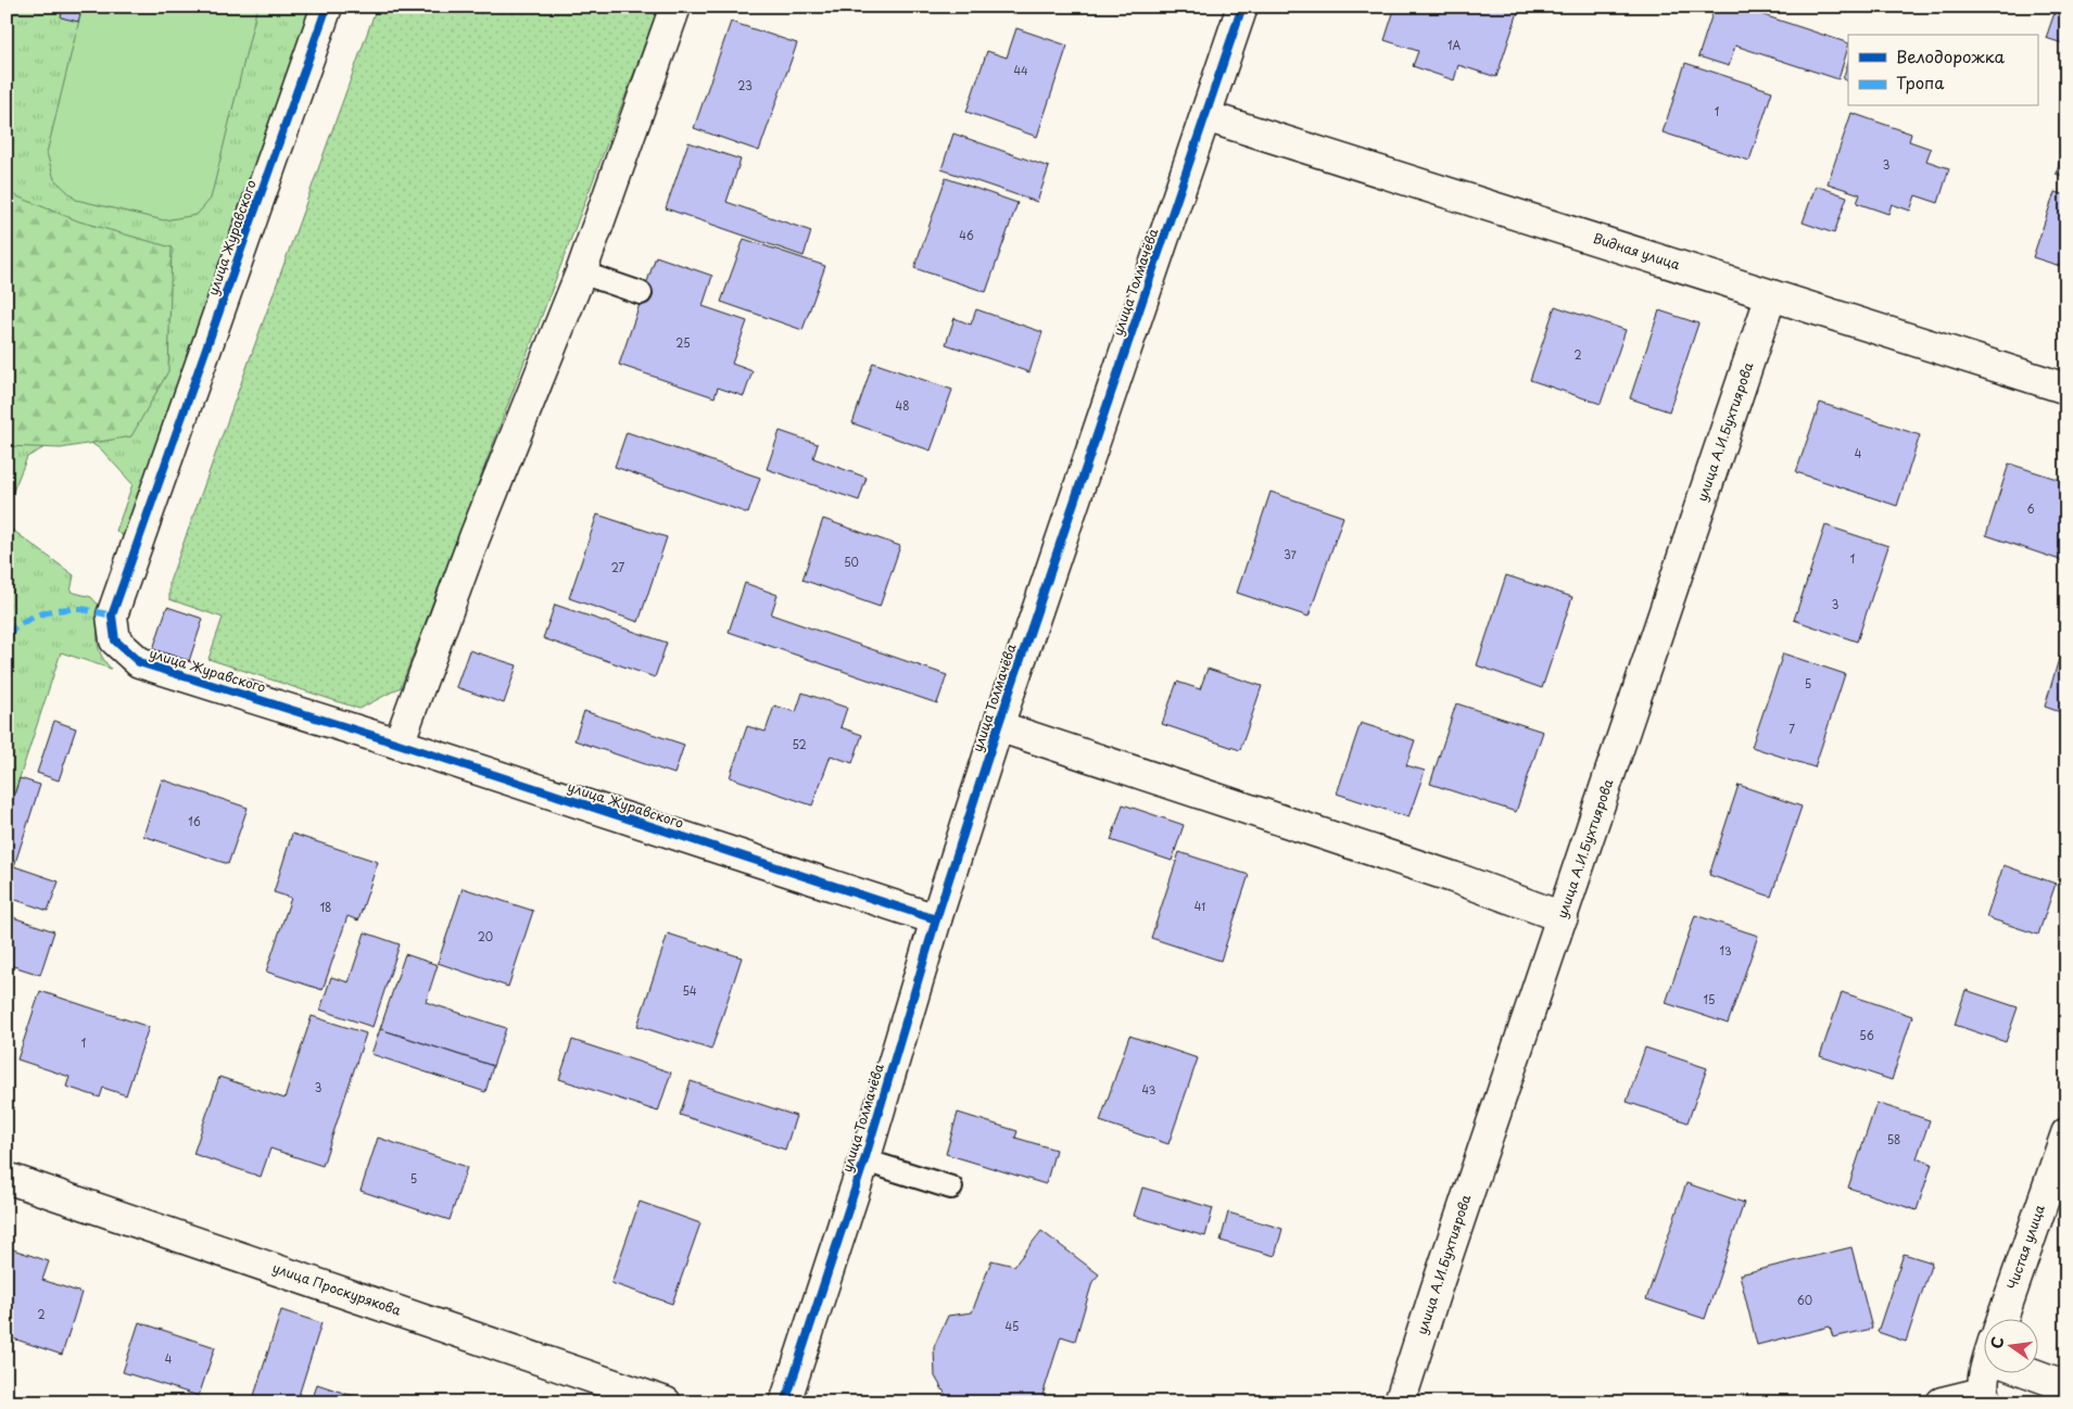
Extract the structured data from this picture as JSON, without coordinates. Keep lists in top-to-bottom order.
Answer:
{
  "streets": {
    "street": [
      "улица Журавского",
      "Видная улица",
      "улица Толмачёва",
      "улица А.И.Бухтиярова",
      "Чистая улица",
      "улица Проскурякова"
    ]
  },
  "crossings": [
    ["улица Журавского", "улица Толмачёва"],
    ["Видная улица", "улица Толмачёва"],
    ["Видная улица", "улица А.И.Бухтиярова"]
  ],
  "house_numbers": [
    "1А",
    "44",
    "23",
    "1",
    "3",
    "46",
    "25",
    "2",
    "48",
    "4",
    "6",
    "37",
    "1",
    "50",
    "27",
    "3",
    "5",
    "7",
    "52",
    "16",
    "41",
    "18",
    "20",
    "13",
    "54",
    "15",
    "56",
    "1",
    "3",
    "43",
    "58",
    "5",
    "60",
    "2",
    "45",
    "4"
  ],
  "legend": ["Велодорожка", "Тропа"],
  "north": "left"
}
